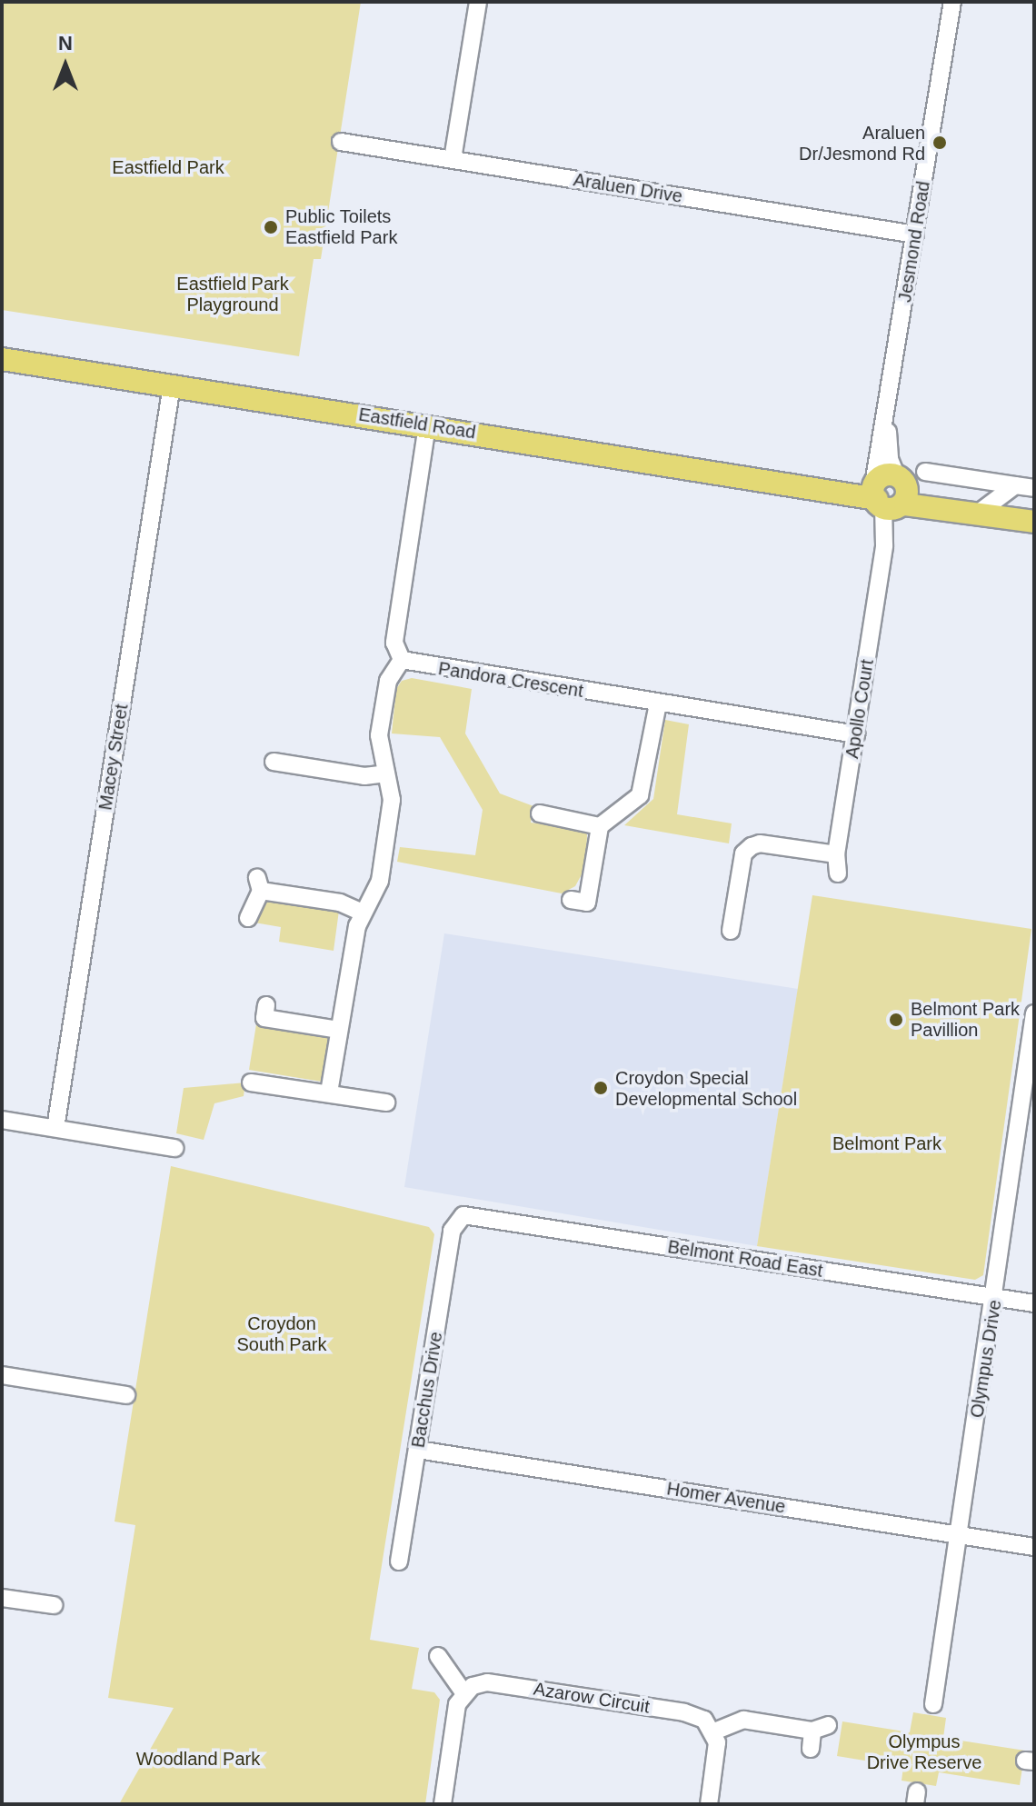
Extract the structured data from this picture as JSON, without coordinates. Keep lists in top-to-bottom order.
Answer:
{
  "streets": {
    "main road": ["Eastfield Road"],
    "street": [
      "Araluen Drive",
      "Jesmond Road",
      "Pandora Crescent",
      "Apollo Court",
      "Macey Street",
      "Belmont Road East",
      "Olympus Drive",
      "Bacchus Drive",
      "Homer Avenue",
      "Azarow Circuit"
    ]
  },
  "crossings": [
    ["Araluen Drive", "Jesmond Road"],
    ["Jesmond Road", "Eastfield Road"],
    ["Jesmond Road", "Apollo Court"],
    ["Eastfield Road", "Apollo Court"],
    ["Eastfield Road", "Macey Street"],
    ["Pandora Crescent", "Apollo Court"],
    ["Belmont Road East", "Olympus Drive"],
    ["Belmont Road East", "Bacchus Drive"],
    ["Olympus Drive", "Homer Avenue"],
    ["Bacchus Drive", "Homer Avenue"]
  ],
  "parks": [
    "Eastfield Park",
    "Eastfield Park Playground",
    "Belmont Park",
    "Croydon South Park",
    "Olympus Drive Reserve",
    "Woodland Park"
  ],
  "places": [
    "Araluen Dr/Jesmond Rd",
    "Public Toilets Eastfield Park",
    "Belmont Park Pavillion",
    "Croydon Special Developmental School"
  ],
  "north": "top"
}
